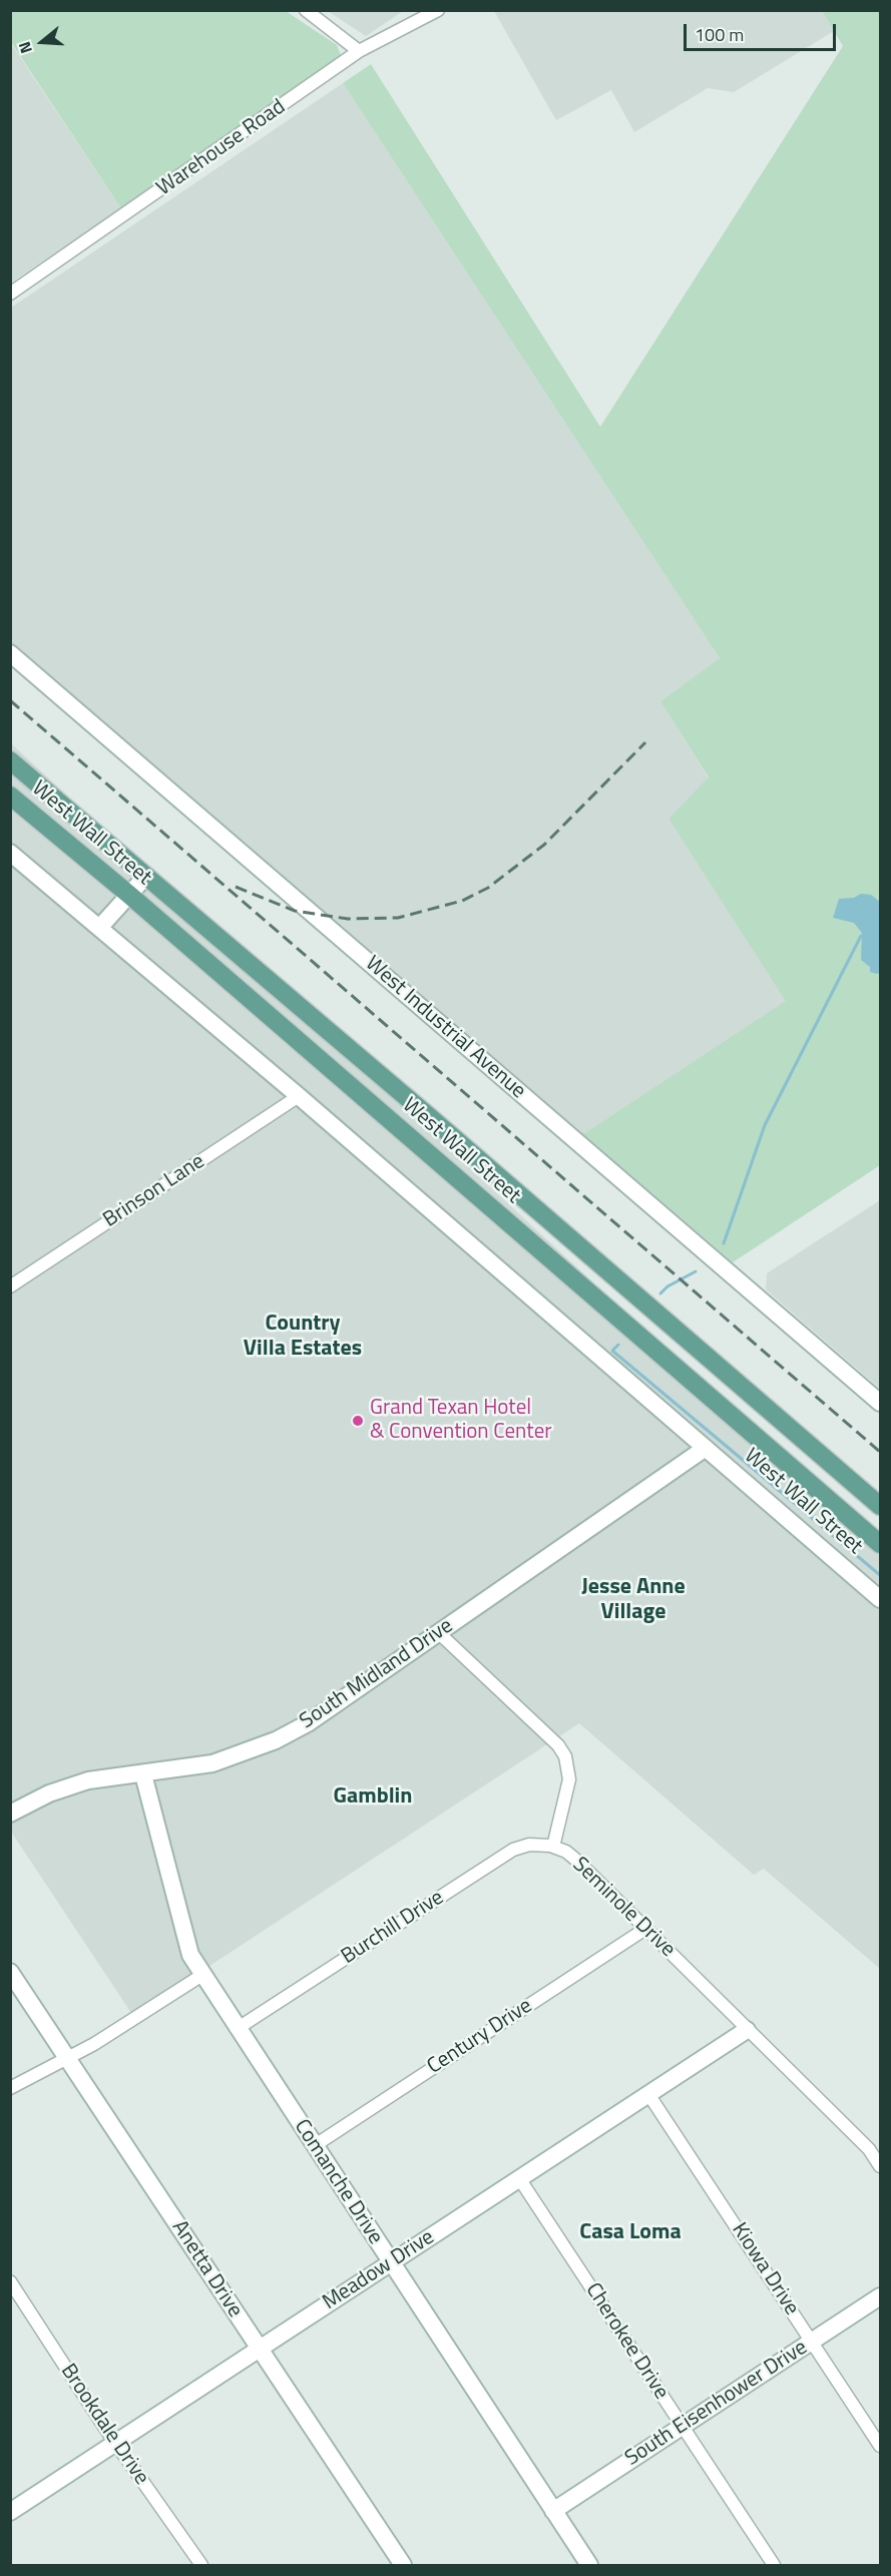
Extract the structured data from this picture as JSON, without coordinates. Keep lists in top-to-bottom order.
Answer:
{
  "streets": {
    "main road": ["West Wall Street"],
    "street": [
      "Warehouse Road",
      "West Industrial Avenue",
      "Brinson Lane",
      "South Midland Drive",
      "Seminole Drive",
      "Burchill Drive",
      "Century Drive",
      "Comanche Drive",
      "Anetta Drive",
      "Kiowa Drive",
      "Meadow Drive",
      "Cherokee Drive",
      "South Eisenhower Drive",
      "Brookdale Drive"
    ]
  },
  "crossings": [
    ["West Wall Street", "Brinson Lane"],
    ["West Wall Street", "South Midland Drive"],
    ["South Midland Drive", "Seminole Drive"],
    ["South Midland Drive", "Comanche Drive"],
    ["Seminole Drive", "Burchill Drive"],
    ["Seminole Drive", "Century Drive"],
    ["Seminole Drive", "Meadow Drive"],
    ["Burchill Drive", "Comanche Drive"],
    ["Century Drive", "Comanche Drive"],
    ["Comanche Drive", "Meadow Drive"],
    ["Comanche Drive", "South Eisenhower Drive"],
    ["Anetta Drive", "Meadow Drive"],
    ["Kiowa Drive", "Meadow Drive"],
    ["Kiowa Drive", "South Eisenhower Drive"],
    ["Meadow Drive", "Cherokee Drive"],
    ["Meadow Drive", "Brookdale Drive"],
    ["Cherokee Drive", "South Eisenhower Drive"]
  ],
  "districts": [
    "Country Villa Estates",
    "Jesse Anne Village",
    "Gamblin",
    "Casa Loma"
  ],
  "places": ["Grand Texan Hotel & Convention Center"],
  "scale_bar": "100 m",
  "north": "left"
}
